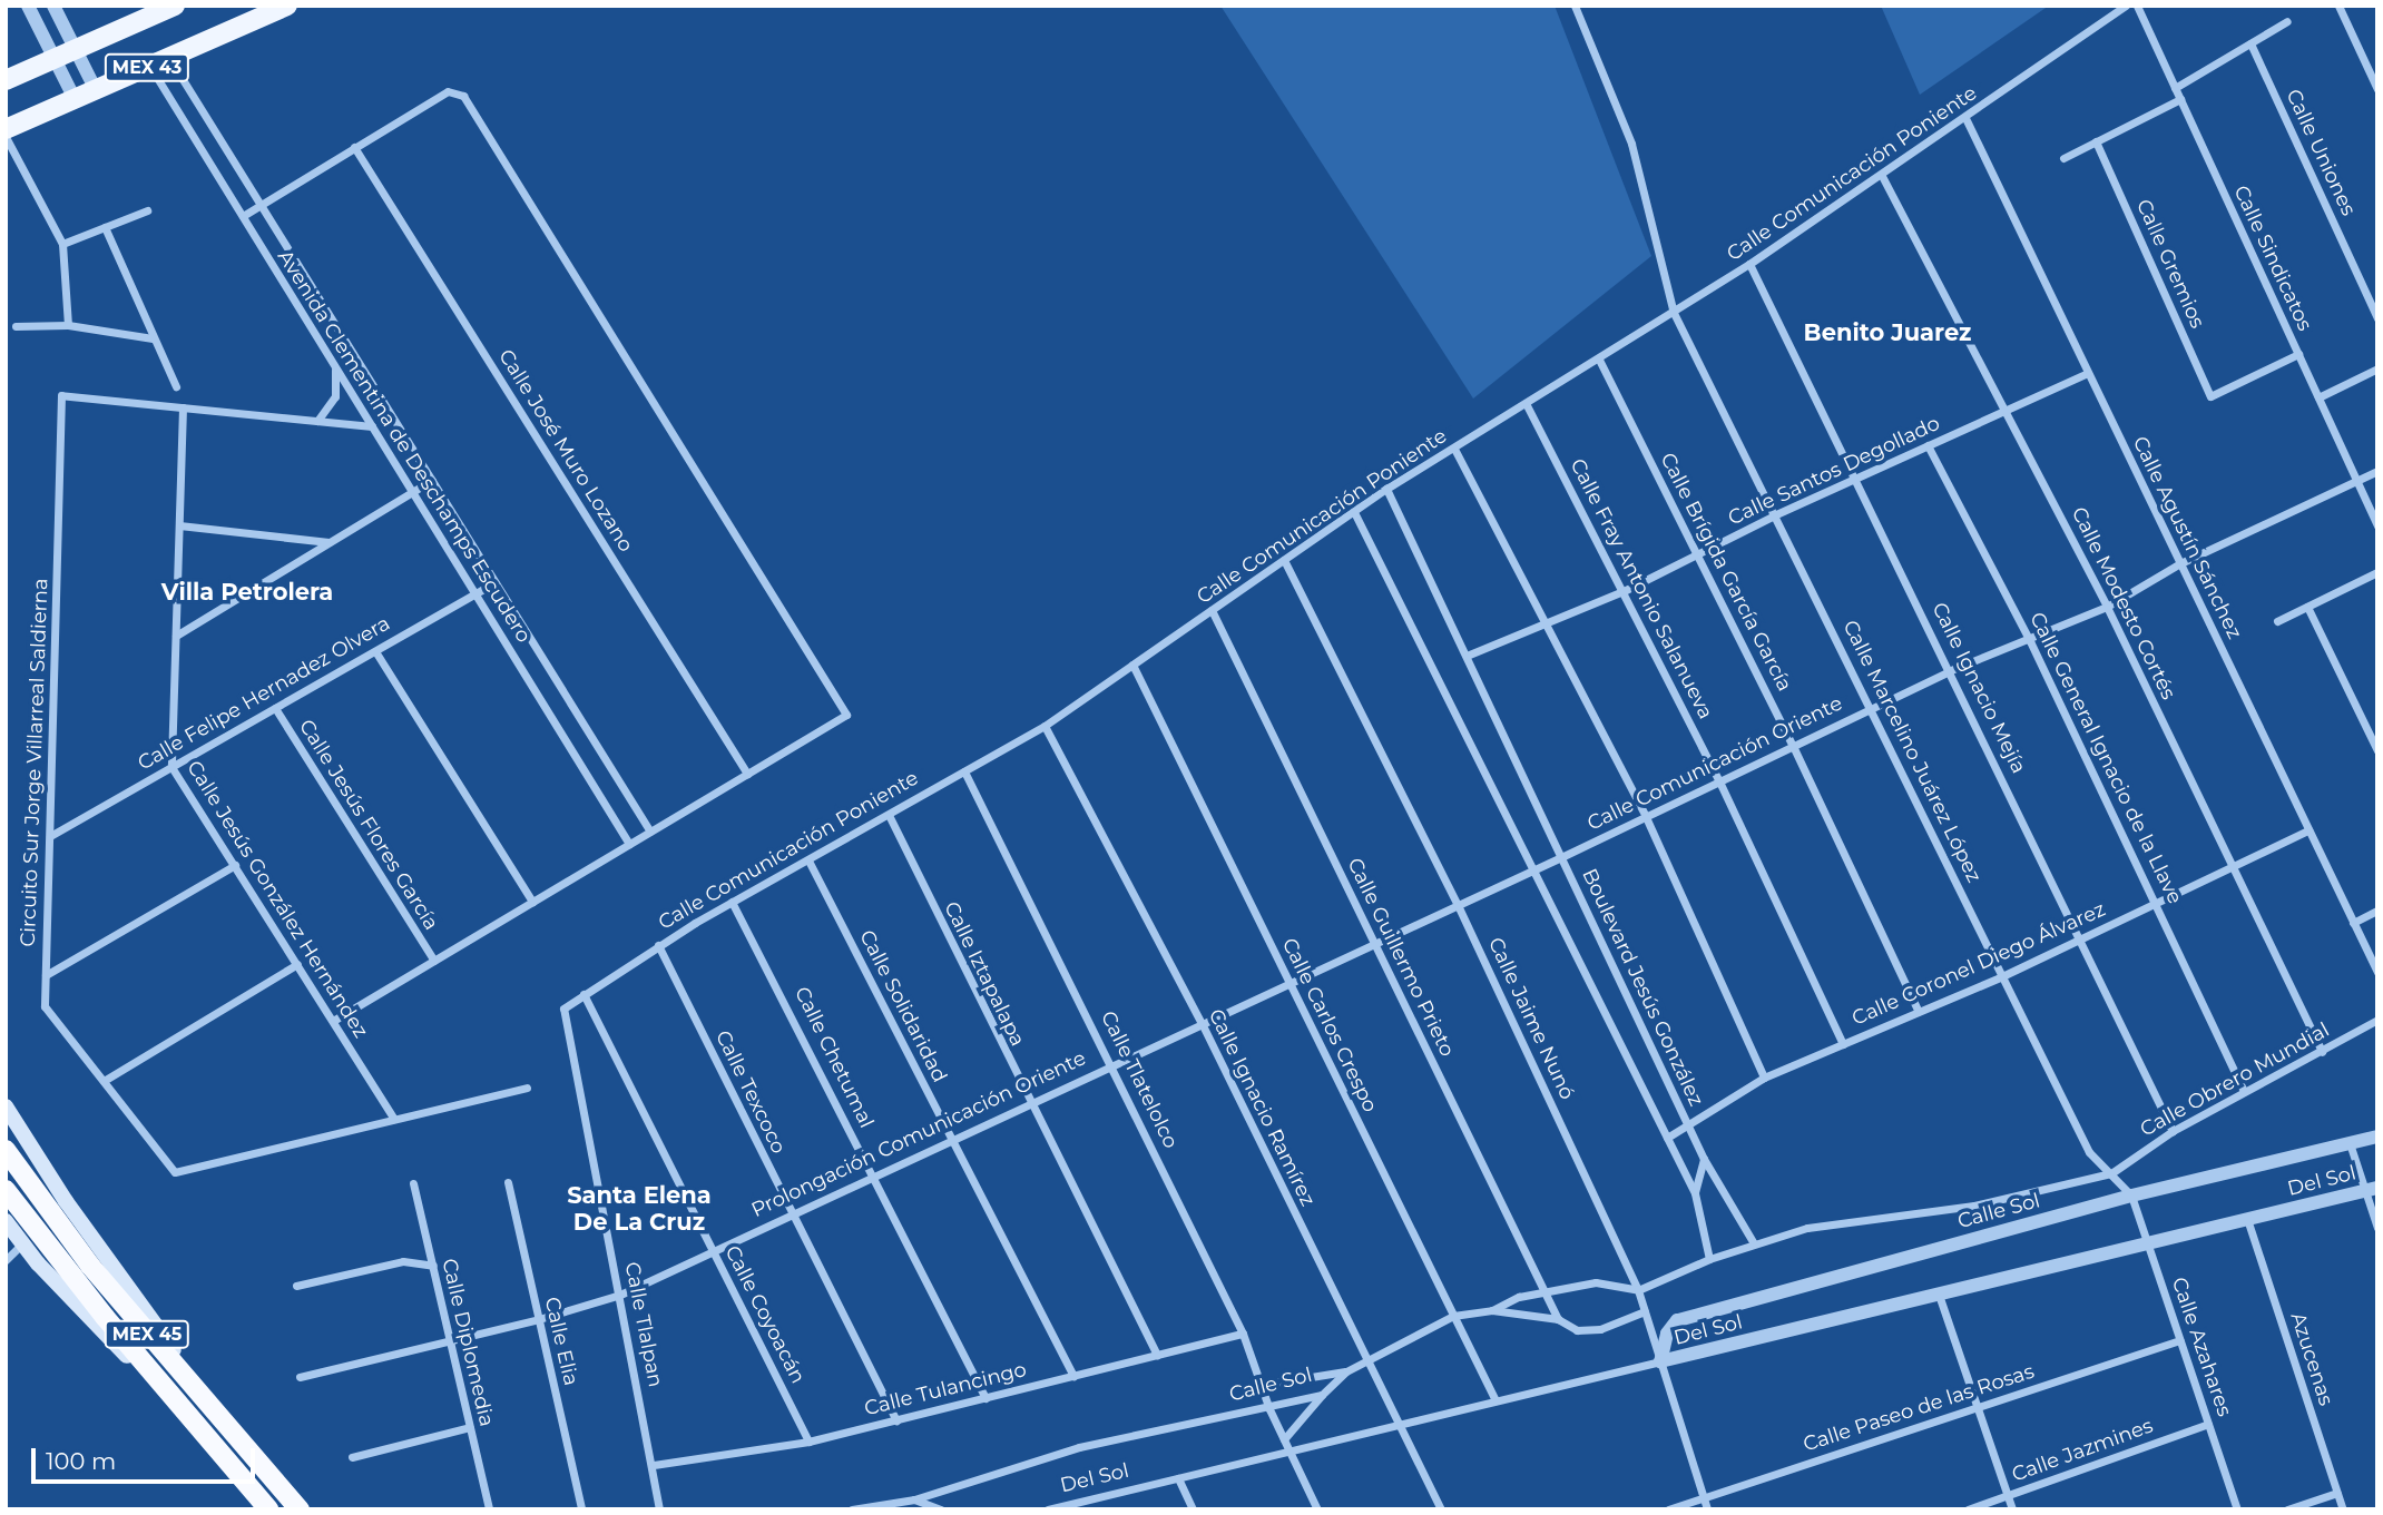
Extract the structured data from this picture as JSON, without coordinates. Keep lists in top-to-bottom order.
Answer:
{
  "streets": {
    "highway": ["MEX 45"],
    "main road": ["MEX 43"],
    "street": [
      "Calle Uniones",
      "Calle Comunicación Poniente",
      "Calle Sindicatos",
      "Calle Gremios",
      "Avenida Clementina de Deschamps Escudero",
      "Calle José Muro Lozano",
      "Calle Santos Degollado",
      "Calle Agustín Sánchez",
      "Calle Brígida García García",
      "Calle Fray Antonio Salanueva",
      "Calle Modesto Cortés",
      "Calle Ignacio Mejía",
      "Calle Felipe Hernadez Olvera",
      "Calle Marcelino Juárez López",
      "Calle General Ignacio de la Llave",
      "Circuito Sur Jorge Villarreal Saldierna",
      "Calle Comunicación Oriente",
      "Calle Jesús Flores García",
      "Calle Jesús González Hernández",
      "Calle Guillermo Prieto",
      "Calle Coronel Diego Álvarez",
      "Calle Iztapalapa",
      "Boulevard Jesús González",
      "Calle Solidaridad",
      "Calle Jaime Nunó",
      "Calle Carlos Crespo",
      "Calle Chetumal",
      "Calle Tlatelolco",
      "Calle Obrero Mundial",
      "Calle Texcoco",
      "Calle Ignacio Ramírez",
      "Prolongación Comunicación Oriente",
      "Del Sol",
      "Calle Sol",
      "Calle Coyoacán",
      "Calle Tlalpan",
      "Calle Elia",
      "Calle Diplomedia",
      "Calle Azahares",
      "Azucenas",
      "Calle Tulancingo",
      "Calle Paseo de las Rosas",
      "Calle Jazmines"
    ]
  },
  "crossings": [
    ["MEX 43", "Avenida Clementina de Deschamps Escudero"],
    ["Calle Comunicación Poniente", "Calle Agustín Sánchez"],
    ["Calle Comunicación Poniente", "Calle Brígida García García"],
    ["Calle Comunicación Poniente", "Calle Fray Antonio Salanueva"],
    ["Calle Comunicación Poniente", "Calle Modesto Cortés"],
    ["Calle Comunicación Poniente", "Calle Ignacio Mejía"],
    ["Calle Comunicación Poniente", "Calle Marcelino Juárez López"],
    ["Calle Comunicación Poniente", "Calle Guillermo Prieto"],
    ["Calle Comunicación Poniente", "Calle Iztapalapa"],
    ["Calle Comunicación Poniente", "Boulevard Jesús González"],
    ["Calle Comunicación Poniente", "Calle Solidaridad"],
    ["Calle Comunicación Poniente", "Calle Jaime Nunó"],
    ["Calle Comunicación Poniente", "Calle Carlos Crespo"],
    ["Calle Comunicación Poniente", "Calle Chetumal"],
    ["Calle Comunicación Poniente", "Calle Tlatelolco"],
    ["Calle Comunicación Poniente", "Calle Texcoco"],
    ["Calle Comunicación Poniente", "Calle Ignacio Ramírez"],
    ["Calle Comunicación Poniente", "Calle Coyoacán"],
    ["Calle Comunicación Poniente", "Calle Tlalpan"],
    ["Calle Sindicatos", "Calle Gremios"],
    ["Calle Sindicatos", "Calle Comunicación Oriente"],
    ["Avenida Clementina de Deschamps Escudero", "Calle Felipe Hernadez Olvera"],
    ["Avenida Clementina de Deschamps Escudero", "Circuito Sur Jorge Villarreal Saldierna"],
    ["Calle Santos Degollado", "Calle Agustín Sánchez"],
    ["Calle Santos Degollado", "Calle Brígida García García"],
    ["Calle Santos Degollado", "Calle Fray Antonio Salanueva"],
    ["Calle Santos Degollado", "Calle Modesto Cortés"],
    ["Calle Santos Degollado", "Calle Ignacio Mejía"],
    ["Calle Santos Degollado", "Calle Marcelino Juárez López"],
    ["Calle Santos Degollado", "Calle General Ignacio de la Llave"],
    ["Calle Santos Degollado", "Boulevard Jesús González"],
    ["Calle Agustín Sánchez", "Calle Comunicación Oriente"],
    ["Calle Agustín Sánchez", "Calle Coronel Diego Álvarez"],
    ["Calle Brígida García García", "Calle Comunicación Oriente"],
    ["Calle Brígida García García", "Calle Coronel Diego Álvarez"],
    ["Calle Fray Antonio Salanueva", "Calle Comunicación Oriente"],
    ["Calle Fray Antonio Salanueva", "Calle Coronel Diego Álvarez"],
    ["Calle Modesto Cortés", "Calle Comunicación Oriente"],
    ["Calle Modesto Cortés", "Calle Coronel Diego Álvarez"],
    ["Calle Modesto Cortés", "Calle Obrero Mundial"],
    ["Calle Ignacio Mejía", "Calle Comunicación Oriente"],
    ["Calle Ignacio Mejía", "Calle Coronel Diego Álvarez"],
    ["Calle Ignacio Mejía", "Calle Obrero Mundial"],
    ["Calle Felipe Hernadez Olvera", "Circuito Sur Jorge Villarreal Saldierna"],
    ["Calle Felipe Hernadez Olvera", "Calle Jesús Flores García"],
    ["Calle Felipe Hernadez Olvera", "Calle Jesús González Hernández"],
    ["Calle Marcelino Juárez López", "Calle Comunicación Oriente"],
    ["Calle Marcelino Juárez López", "Calle Coronel Diego Álvarez"],
    ["Calle Marcelino Juárez López", "Calle Obrero Mundial"],
    ["Calle Marcelino Juárez López", "Calle Sol"],
    ["Calle Marcelino Juárez López", "Calle Azahares"],
    ["Calle General Ignacio de la Llave", "Calle Comunicación Oriente"],
    ["Calle General Ignacio de la Llave", "Calle Coronel Diego Álvarez"],
    ["Calle General Ignacio de la Llave", "Calle Obrero Mundial"],
    ["Circuito Sur Jorge Villarreal Saldierna", "Calle Jesús González Hernández"],
    ["Calle Comunicación Oriente", "Boulevard Jesús González"],
    ["Calle Comunicación Oriente", "Prolongación Comunicación Oriente"],
    ["Calle Guillermo Prieto", "Prolongación Comunicación Oriente"],
    ["Calle Guillermo Prieto", "Calle Sol"],
    ["Calle Coronel Diego Álvarez", "Boulevard Jesús González"],
    ["Calle Iztapalapa", "Prolongación Comunicación Oriente"],
    ["Calle Iztapalapa", "Calle Tulancingo"],
    ["Calle Solidaridad", "Prolongación Comunicación Oriente"],
    ["Calle Solidaridad", "Calle Tulancingo"],
    ["Calle Jaime Nunó", "Prolongación Comunicación Oriente"],
    ["Calle Jaime Nunó", "Del Sol"],
    ["Calle Jaime Nunó", "Calle Sol"],
    ["Calle Jaime Nunó", "Calle Paseo de las Rosas"],
    ["Calle Carlos Crespo", "Prolongación Comunicación Oriente"],
    ["Calle Carlos Crespo", "Del Sol"],
    ["Calle Carlos Crespo", "Calle Sol"],
    ["Calle Chetumal", "Prolongación Comunicación Oriente"],
    ["Calle Chetumal", "Calle Tulancingo"],
    ["Calle Tlatelolco", "Prolongación Comunicación Oriente"],
    ["Calle Tlatelolco", "Del Sol"],
    ["Calle Tlatelolco", "Calle Sol"],
    ["Calle Tlatelolco", "Calle Tulancingo"],
    ["Calle Texcoco", "Prolongación Comunicación Oriente"],
    ["Calle Texcoco", "Calle Tulancingo"],
    ["Calle Ignacio Ramírez", "Prolongación Comunicación Oriente"],
    ["Calle Ignacio Ramírez", "Del Sol"],
    ["Calle Ignacio Ramírez", "Calle Sol"],
    ["Prolongación Comunicación Oriente", "Calle Coyoacán"],
    ["Prolongación Comunicación Oriente", "Calle Tlalpan"],
    ["Prolongación Comunicación Oriente", "Calle Elia"],
    ["Prolongación Comunicación Oriente", "Calle Diplomedia"],
    ["Del Sol", "Calle Sol"],
    ["Del Sol", "Calle Azahares"],
    ["Del Sol", "Azucenas"],
    ["Calle Sol", "Calle Azahares"],
    ["Calle Coyoacán", "Calle Tulancingo"],
    ["Calle Tlalpan", "Calle Tulancingo"],
    ["Calle Azahares", "Calle Paseo de las Rosas"],
    ["Calle Azahares", "Calle Jazmines"]
  ],
  "districts": ["Benito Juarez", "Villa Petrolera", "Santa Elena De La Cruz"],
  "scale_bar": "100 m"
}
